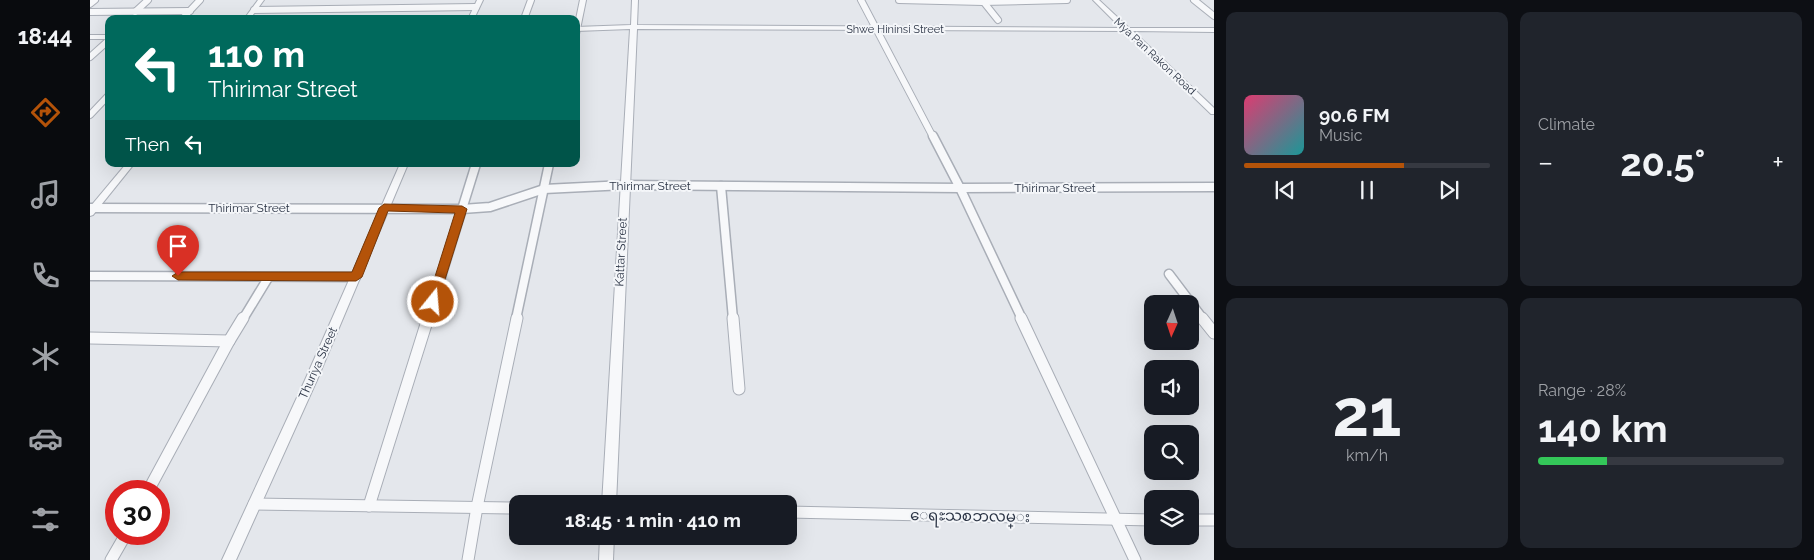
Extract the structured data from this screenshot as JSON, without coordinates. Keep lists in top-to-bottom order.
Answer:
{
  "streets": {
    "street": [
      "Shwe Hininsi Street",
      "Mya Pan Rakon Road",
      "Thirimar Street",
      "Kattar Street",
      "Thuriya Street",
      "ေရႊသစၥာလမ္း"
    ]
  },
  "crossings": [
    ["Shwe Hininsi Street", "Mya Pan Rakon Road"],
    ["Shwe Hininsi Street", "Kattar Street"],
    ["Thirimar Street", "Kattar Street"],
    ["Thirimar Street", "Thuriya Street"]
  ],
  "north": "bottom",
  "page": {
    "tabs": "18:44",
    "tile": [
      "Climate",
      ["21", "km/h"],
      ["Range · 28%", "140 km"]
    ],
    "turn": ["110 m", "Thirimar Street"],
    "song": ["90.6 FM", "Music"],
    "then": "Then",
    "heat": ["−", "20.5°", "+"],
    "limit": "30",
    "trip": "18:45 · 1 min · 410 m"
  }
}
